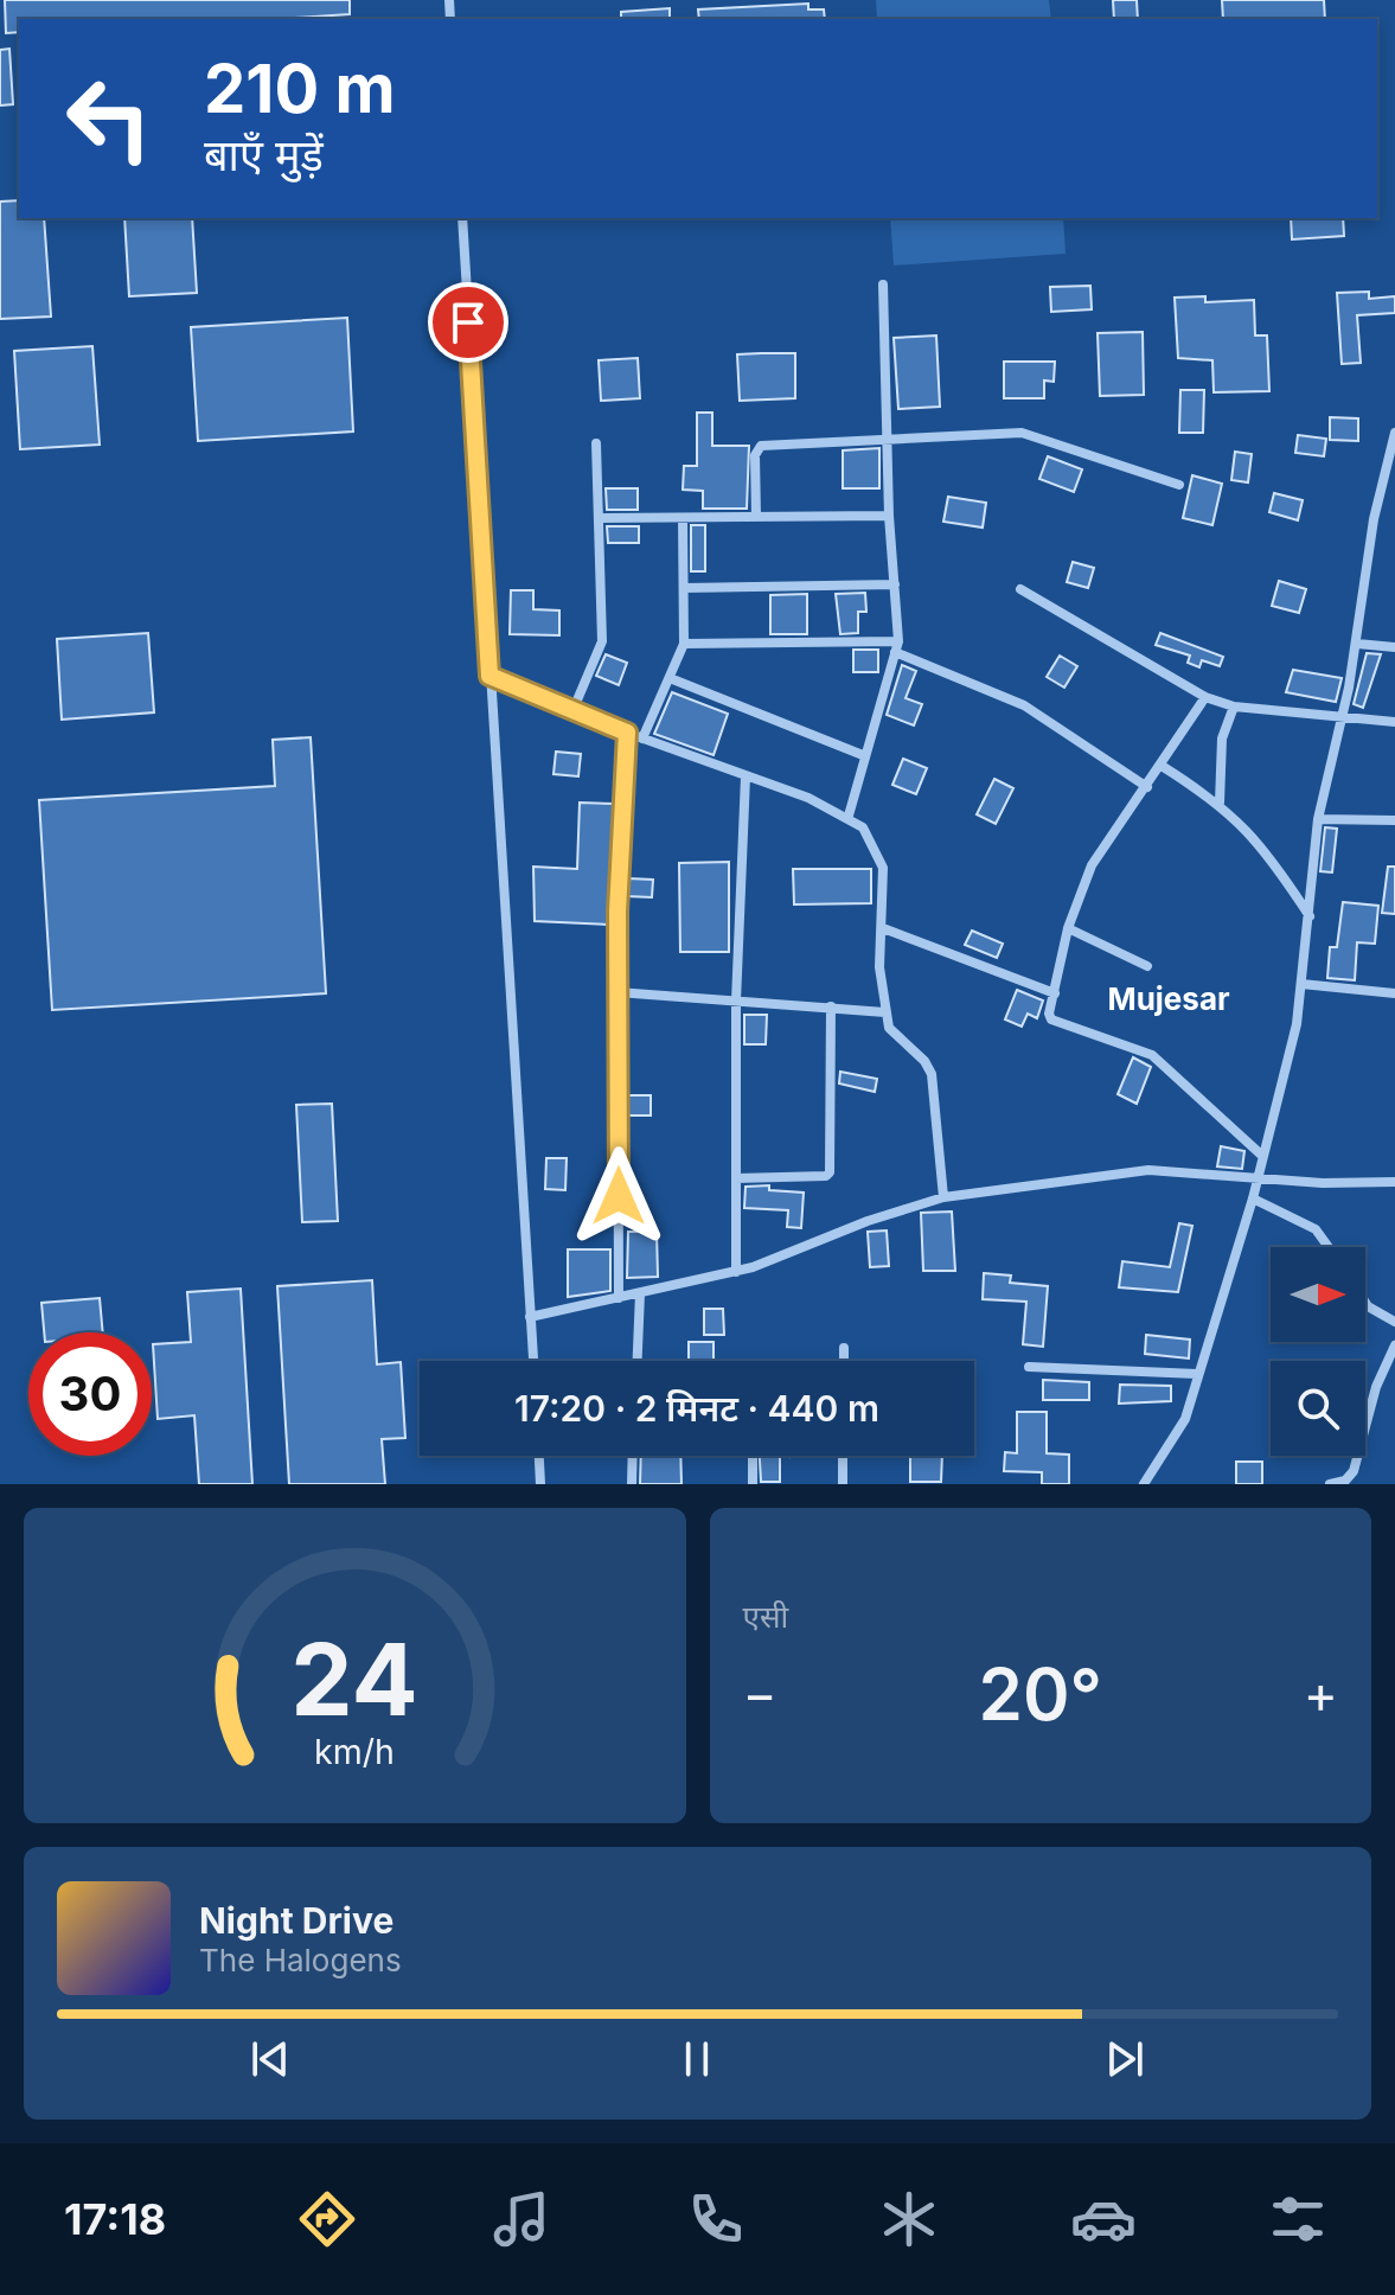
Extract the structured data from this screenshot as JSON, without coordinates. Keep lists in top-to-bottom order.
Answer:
{
  "districts": ["Mujesar"],
  "north": "right",
  "page": {
    "turn": ["210 m", "बाएँ मुड़ें"],
    "limit": "30",
    "trip": "17:20 · 2 मिनट · 440 m",
    "tile": "एसी",
    "heat": ["−", "20°", "+"],
    "song": ["Night Drive", "The Halogens"],
    "tabs": "17:18",
    "gauge": ["24", "km/h"]
  }
}
